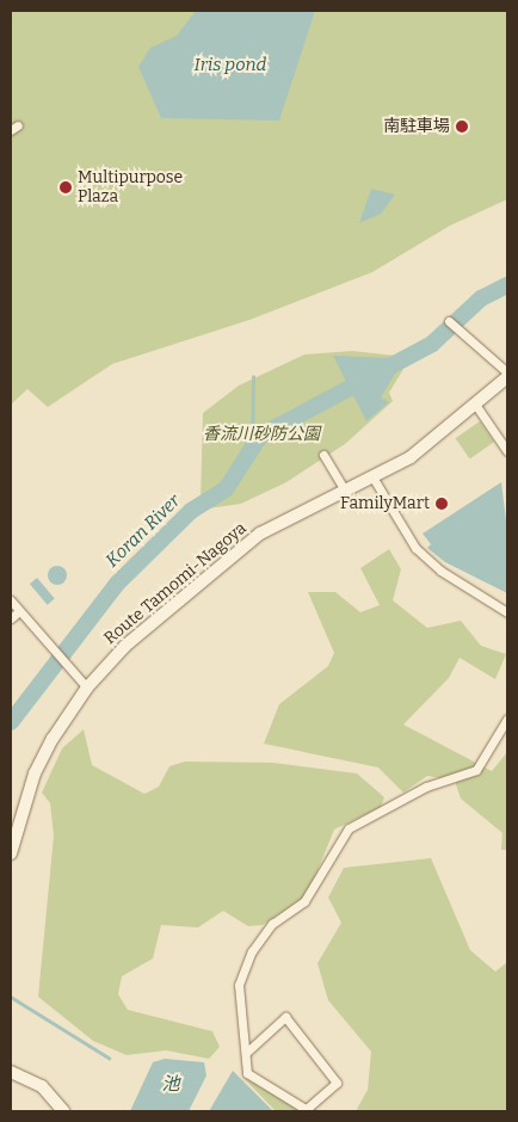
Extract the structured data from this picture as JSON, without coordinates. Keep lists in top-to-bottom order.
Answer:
{
  "streets": {
    "main road": ["Route Tamomi-Nagoya"]
  },
  "water": ["Iris pond", "Koran River", "池"],
  "parks": ["香流川砂防公園"],
  "places": ["南駐車場", "Multipurpose Plaza", "FamilyMart"]
}
